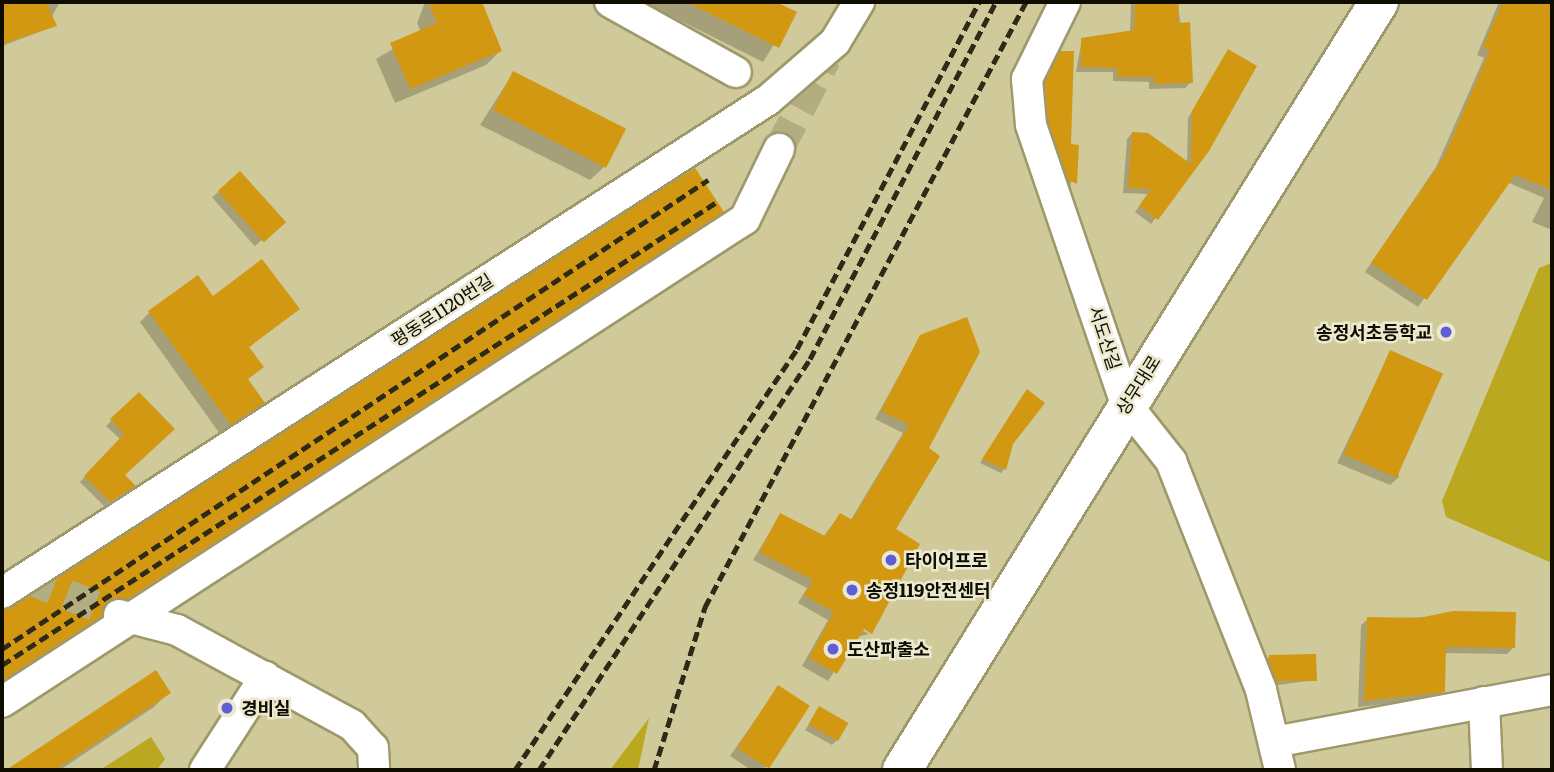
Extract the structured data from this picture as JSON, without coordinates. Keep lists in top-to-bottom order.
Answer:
{
  "streets": {
    "main road": ["상무대로"],
    "street": ["평동로1120번길", "서도산길"]
  },
  "crossings": [
    ["서도산길", "상무대로"]
  ],
  "places": [
    "송정서초등학교",
    "타이어프로",
    "송정119안전센터",
    "도산파출소",
    "경비실"
  ]
}
